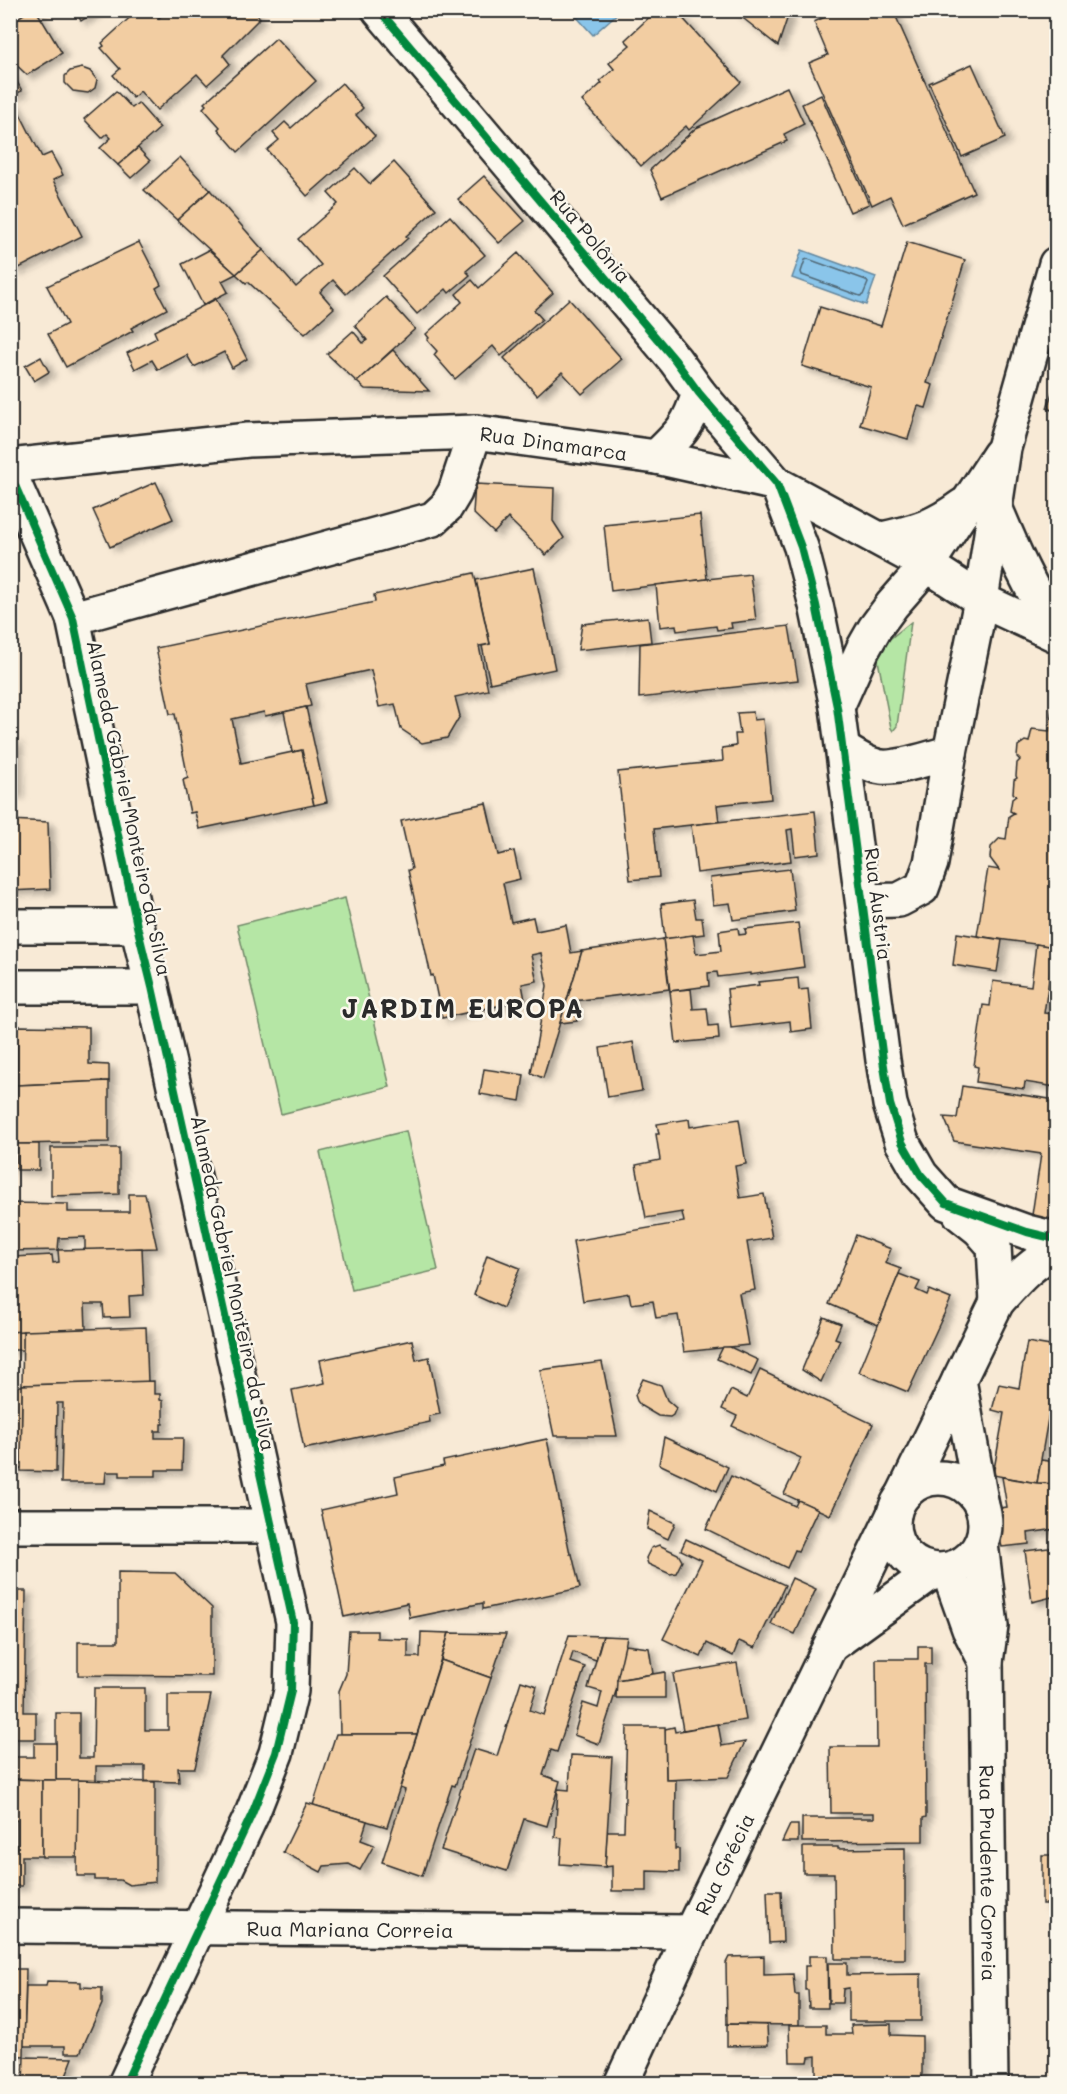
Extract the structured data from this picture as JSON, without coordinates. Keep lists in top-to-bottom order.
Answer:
{
  "streets": {
    "street": [
      "Rua Polônia",
      "Rua Dinamarca",
      "Alameda Gabriel Monteiro da Silva",
      "Rua Áustria",
      "Rua Grécia",
      "Rua Prudente Correia",
      "Rua Mariana Correia"
    ]
  },
  "crossings": [
    ["Rua Polônia", "Rua Dinamarca"],
    ["Rua Polônia", "Rua Áustria"],
    ["Rua Dinamarca", "Rua Áustria"],
    ["Alameda Gabriel Monteiro da Silva", "Rua Mariana Correia"],
    ["Rua Áustria", "Rua Grécia"],
    ["Rua Grécia", "Rua Prudente Correia"],
    ["Rua Grécia", "Rua Mariana Correia"]
  ],
  "districts": ["JARDIM EUROPA"]
}
